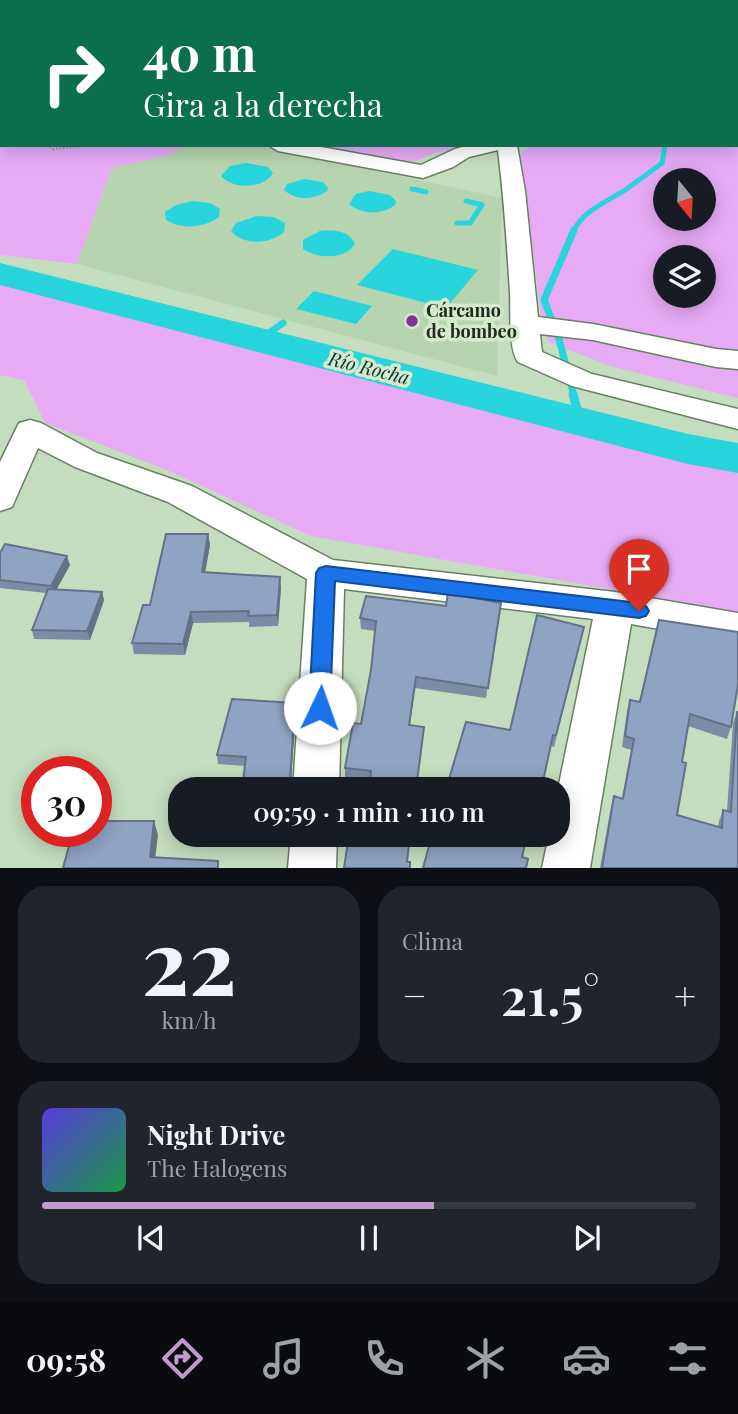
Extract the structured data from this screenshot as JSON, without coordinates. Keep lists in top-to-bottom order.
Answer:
{
  "water": ["Río Rocha"],
  "places": ["Cárcamo de bombeo"],
  "north": "bottom",
  "page": {
    "turn": ["40 m", "Gira a la derecha"],
    "limit": "30",
    "trip": "09:59 · 1 min · 110 m",
    "tile": [
      ["22", "km/h"],
      "Clima"
    ],
    "heat": ["−", "21.5°", "+"],
    "song": ["Night Drive", "The Halogens"],
    "tabs": "09:58"
  }
}
